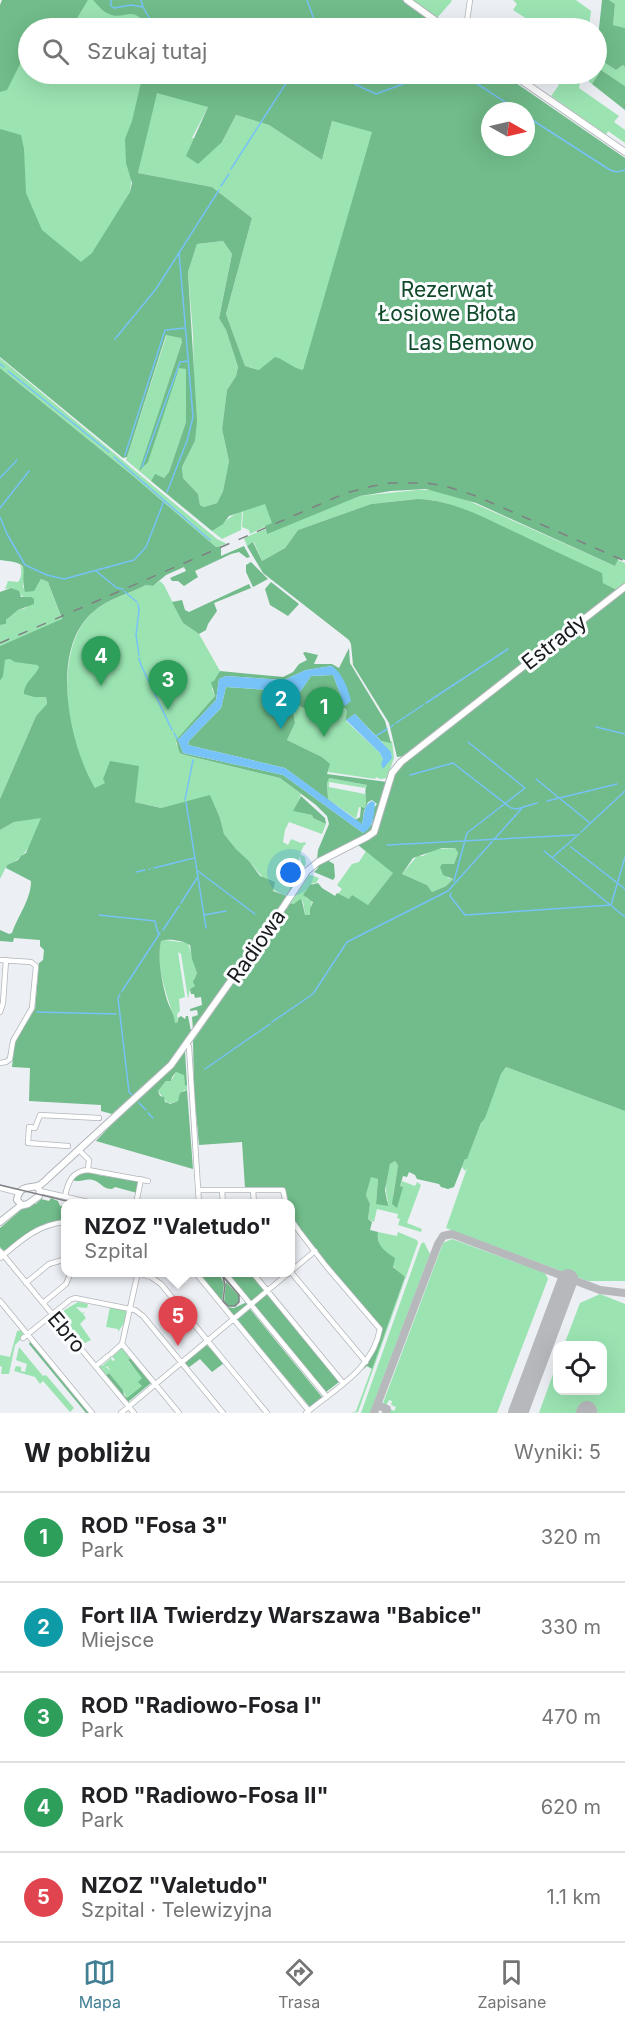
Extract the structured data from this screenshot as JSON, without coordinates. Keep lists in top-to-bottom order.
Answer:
{
  "streets": {
    "main road": ["Estrady", "Radiowa"],
    "street": ["Ebro"]
  },
  "crossings": [
    ["Estrady", "Radiowa"]
  ],
  "parks": ["Rezerwat Łosiowe Błota", "Las Bemowo"],
  "north": "right",
  "page": {
    "search": "Szukaj tutaj",
    "pins": [
      "4",
      "3",
      "2",
      "1",
      "5"
    ],
    "popup": ["NZOZ \"Valetudo\"", "Szpital"],
    "heading": ["W pobliżu", "Wyniki: 5"],
    "list": [
      {
        "mark": "1",
        "name": "ROD \"Fosa 3\"",
        "note": "Park",
        "value": "320 m"
      },
      {
        "mark": "2",
        "name": "Fort IIA Twierdzy Warszawa \"Babice\"",
        "note": "Miejsce",
        "value": "330 m"
      },
      {
        "mark": "3",
        "name": "ROD \"Radiowo-Fosa I\"",
        "note": "Park",
        "value": "470 m"
      },
      {
        "mark": "4",
        "name": "ROD \"Radiowo-Fosa II\"",
        "note": "Park",
        "value": "620 m"
      },
      {
        "mark": "5",
        "name": "NZOZ \"Valetudo\"",
        "note": "Szpital · Telewizyjna",
        "value": "1.1 km"
      }
    ],
    "nav": ["Mapa", "Trasa", "Zapisane"]
  }
}
